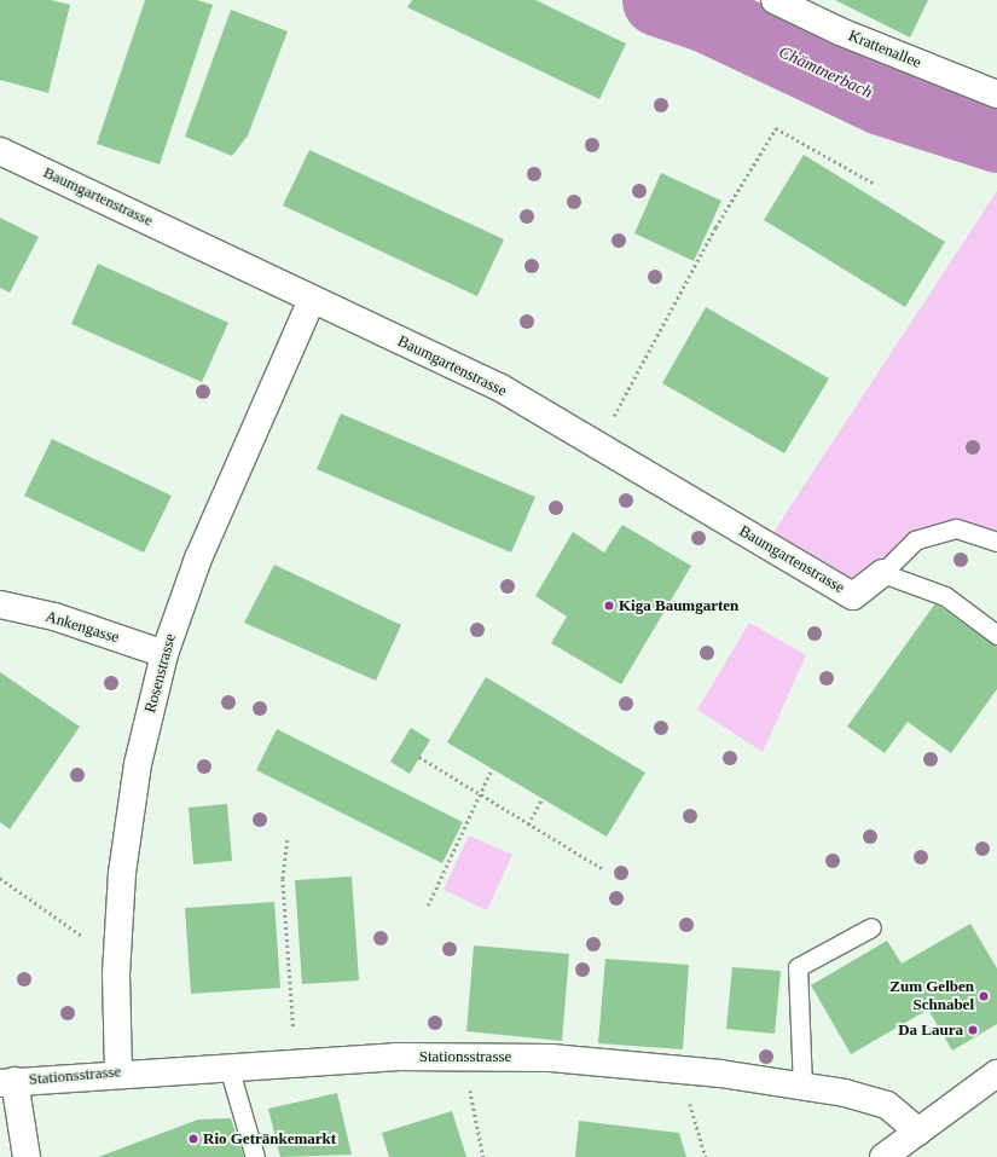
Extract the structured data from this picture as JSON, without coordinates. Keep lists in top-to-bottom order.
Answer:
{
  "streets": {
    "street": [
      "Krattenallee",
      "Baumgartenstrasse",
      "Ankengasse",
      "Rosenstrasse",
      "Stationsstrasse"
    ]
  },
  "crossings": [
    ["Baumgartenstrasse", "Rosenstrasse"],
    ["Ankengasse", "Rosenstrasse"],
    ["Rosenstrasse", "Stationsstrasse"]
  ],
  "water": ["Chämtnerbach"],
  "places": [
    "Kiga Baumgarten",
    "Zum Gelben Schnabel",
    "Da Laura",
    "Rio Getränkemarkt"
  ]
}
